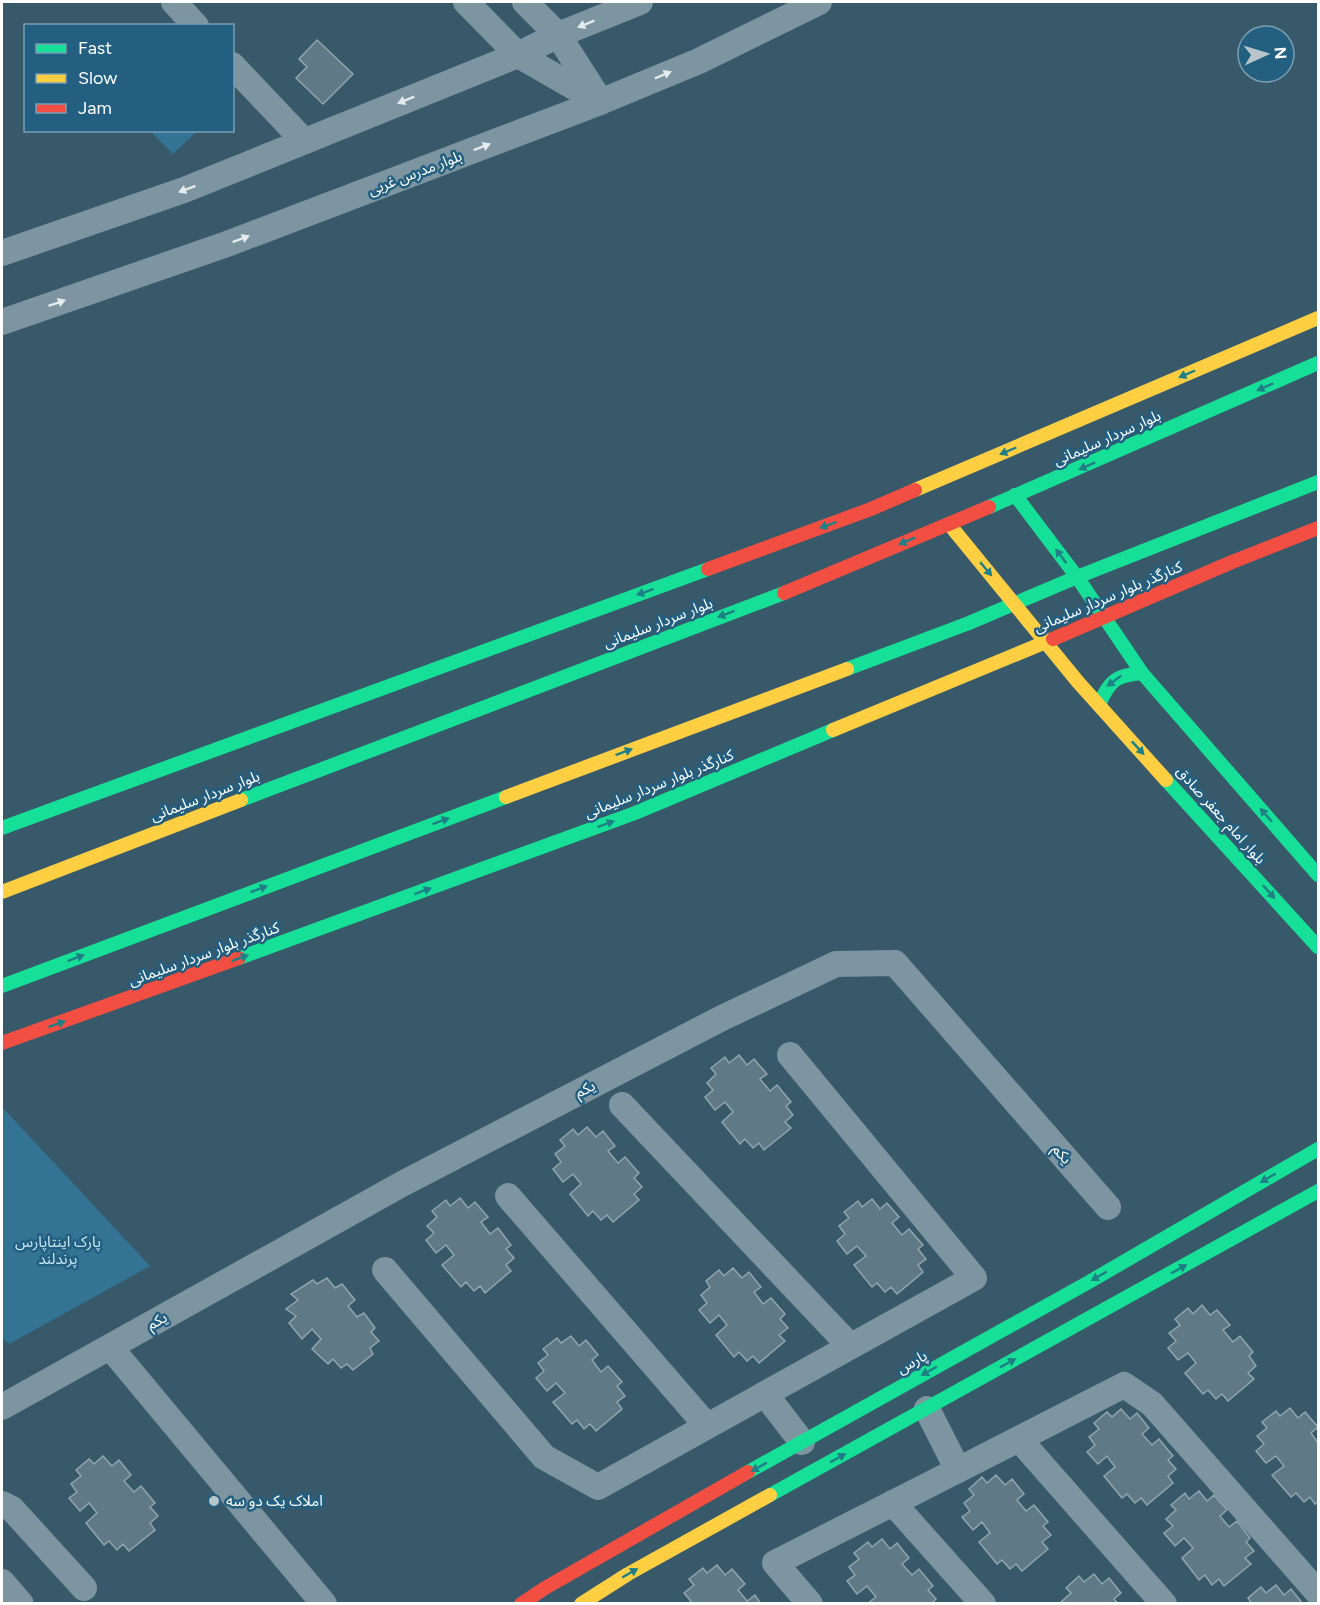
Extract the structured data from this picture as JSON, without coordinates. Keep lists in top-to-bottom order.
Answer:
{
  "streets": {
    "street": [
      "بلوار مدرس غربی",
      "بلوار سردار سلیمانی",
      "کنارگذر بلوار سردار سلیمانی",
      "بلوار امام جعفر صادق",
      "یکم",
      "پارس"
    ]
  },
  "crossings": [
    ["بلوار سردار سلیمانی", "بلوار امام جعفر صادق"],
    ["کنارگذر بلوار سردار سلیمانی", "بلوار امام جعفر صادق"]
  ],
  "parks": ["پارک اینتاپارس پرندلند"],
  "places": ["املاک یک دو سه"],
  "legend": ["Fast", "Slow", "Jam"],
  "north": "right"
}
